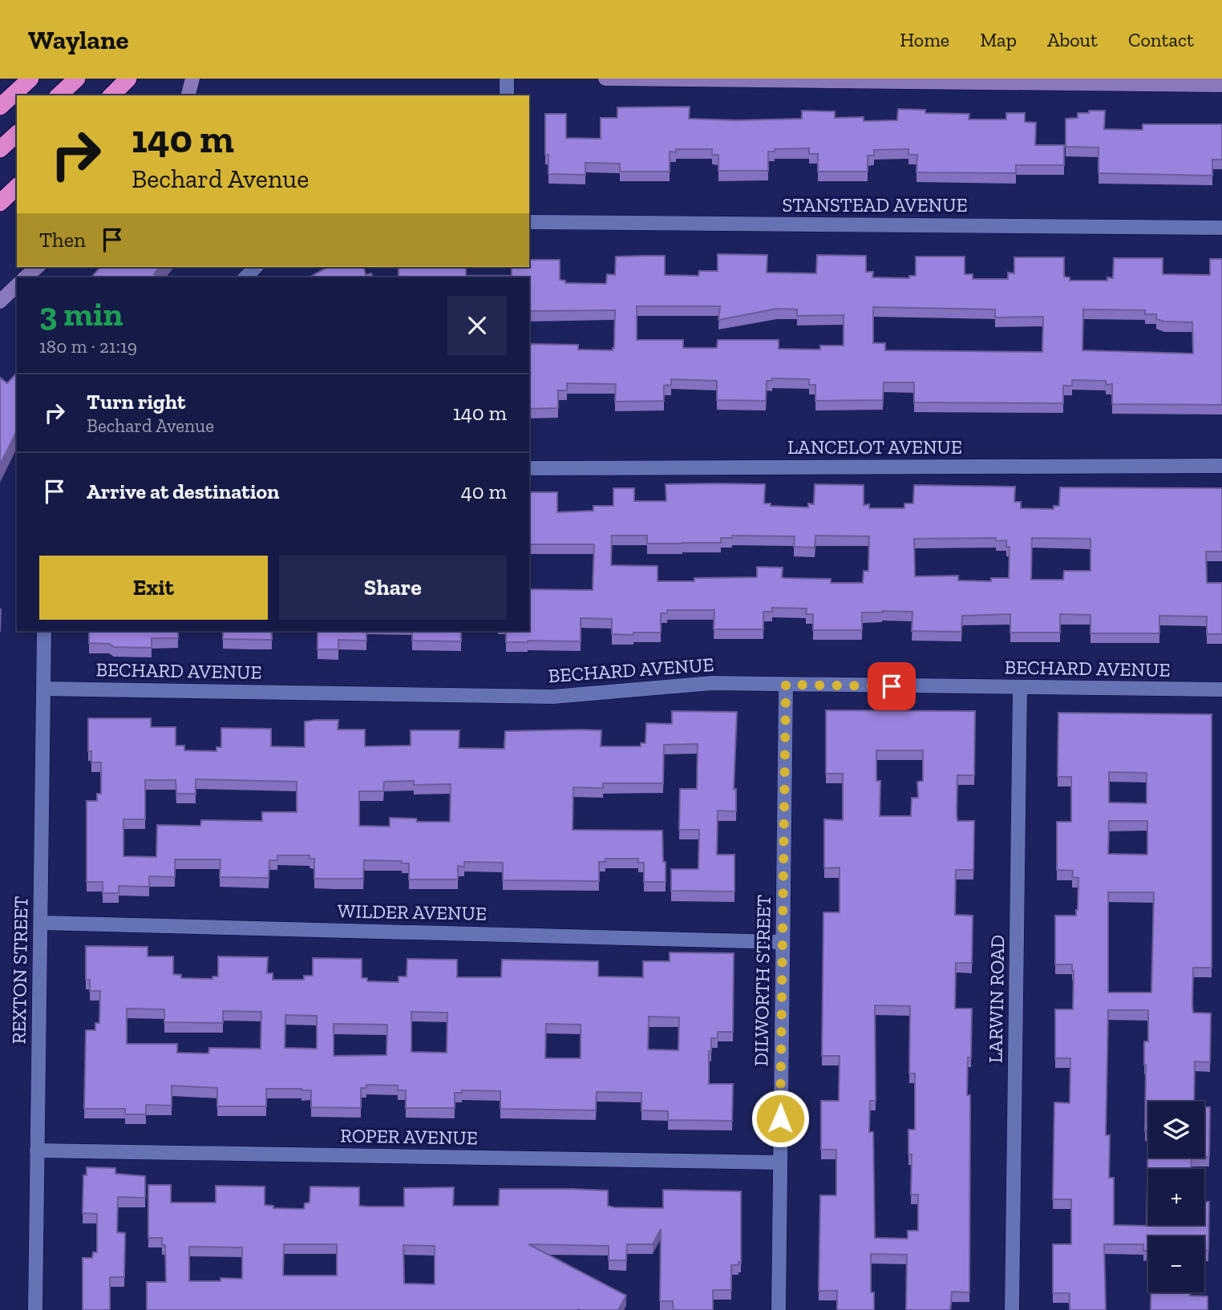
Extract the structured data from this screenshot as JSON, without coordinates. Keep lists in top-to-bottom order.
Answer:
{
  "streets": {
    "street": [
      "STANSTEAD AVENUE",
      "LANCELOT AVENUE",
      "BECHARD AVENUE",
      "WILDER AVENUE",
      "REXTON STREET",
      "DILWORTH STREET",
      "LARWIN ROAD",
      "ROPER AVENUE"
    ]
  },
  "crossings": [
    ["BECHARD AVENUE", "REXTON STREET"],
    ["BECHARD AVENUE", "DILWORTH STREET"],
    ["BECHARD AVENUE", "LARWIN ROAD"],
    ["WILDER AVENUE", "REXTON STREET"],
    ["WILDER AVENUE", "DILWORTH STREET"],
    ["REXTON STREET", "ROPER AVENUE"],
    ["DILWORTH STREET", "ROPER AVENUE"]
  ],
  "page": {
    "header": "Waylane",
    "nav": [
      "Home",
      "Map",
      "About",
      "Contact"
    ],
    "turn": ["140 m", "Bechard Avenue"],
    "then": "Then",
    "heading": ["3 min", "180 m · 21:19"],
    "list": [
      {
        "name": "Turn right",
        "note": "Bechard Avenue",
        "value": "140 m"
      },
      {
        "name": "Arrive at destination",
        "value": "40 m"
      }
    ],
    "buttons": ["Exit", "Share"],
    "map_buttons": ["+", "−"]
  }
}
